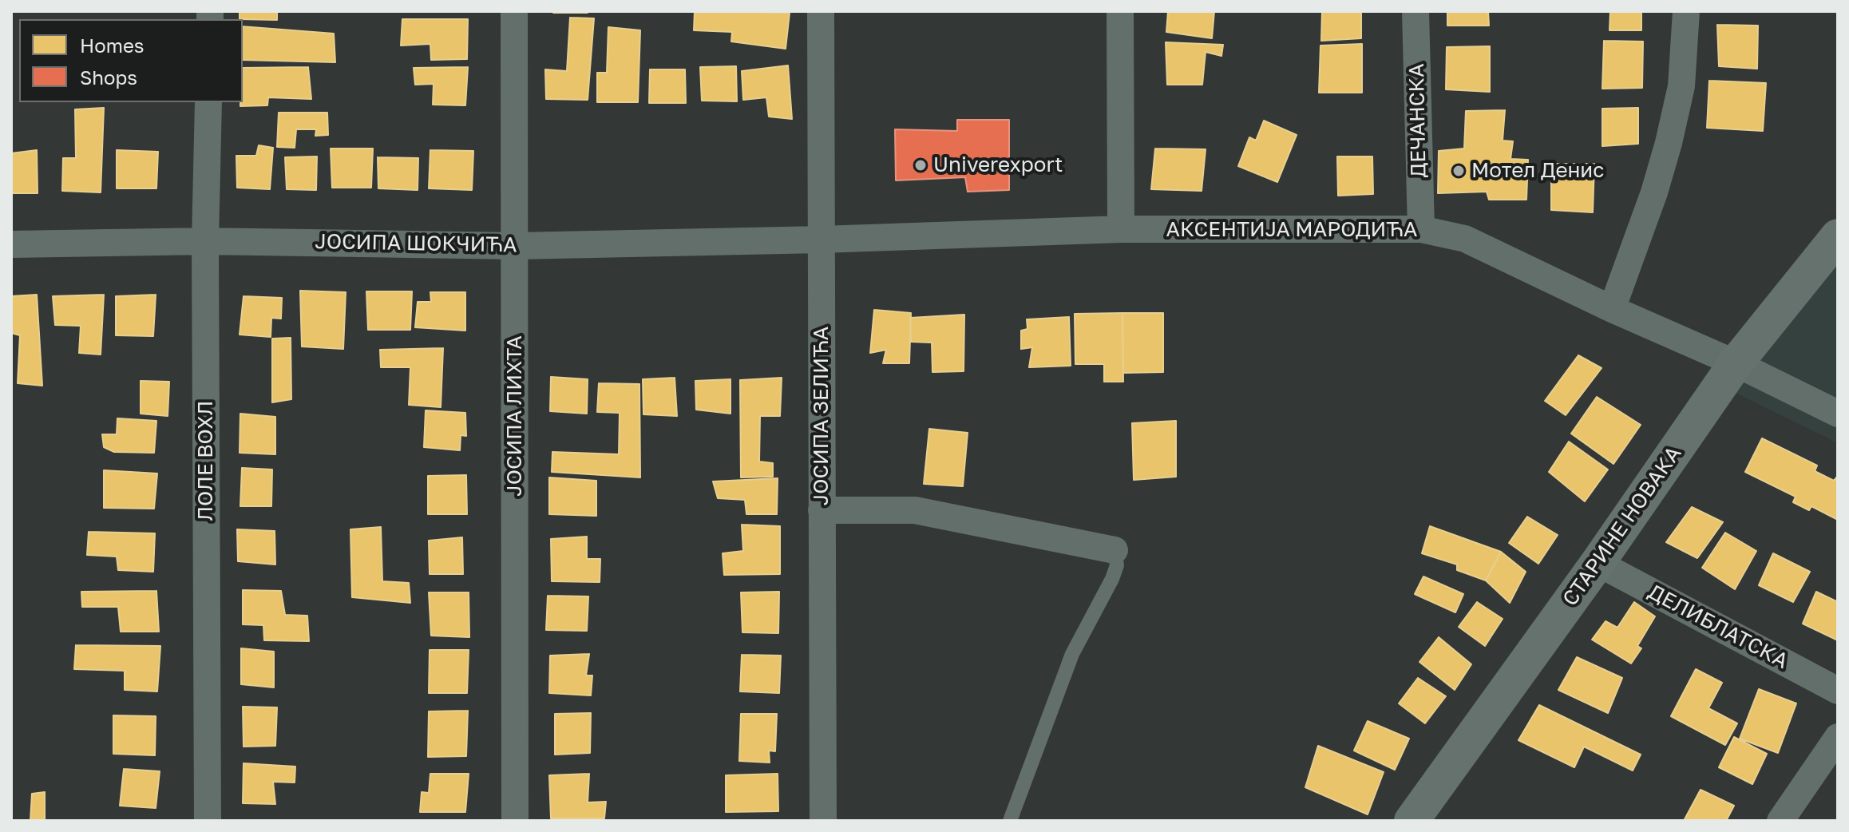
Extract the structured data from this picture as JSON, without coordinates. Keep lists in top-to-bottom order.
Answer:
{
  "streets": {
    "street": [
      "ДЕЧАНСКА",
      "АКСЕНТИЈА МАРОДИЋА",
      "ЈОСИПА ШОКЧИЋА",
      "ЈОСИПА ЛИХТА",
      "ЈОСИПА ЗЕЛИЋА",
      "ЛОЛЕ ВОХЛ",
      "СТАРИНЕ НОВАКА",
      "ДЕЛИБЛАТСКА"
    ]
  },
  "crossings": [
    ["ДЕЧАНСКА", "АКСЕНТИЈА МАРОДИЋА"],
    ["АКСЕНТИЈА МАРОДИЋА", "ЈОСИПА ШОКЧИЋА"],
    ["АКСЕНТИЈА МАРОДИЋА", "ЈОСИПА ЗЕЛИЋА"],
    ["АКСЕНТИЈА МАРОДИЋА", "СТАРИНЕ НОВАКА"],
    ["ЈОСИПА ШОКЧИЋА", "ЈОСИПА ЛИХТА"],
    ["ЈОСИПА ШОКЧИЋА", "ЈОСИПА ЗЕЛИЋА"],
    ["ЈОСИПА ШОКЧИЋА", "ЛОЛЕ ВОХЛ"],
    ["СТАРИНЕ НОВАКА", "ДЕЛИБЛАТСКА"]
  ],
  "places": ["Univerexport", "Мотел Денис"],
  "legend": ["Homes", "Shops"]
}
